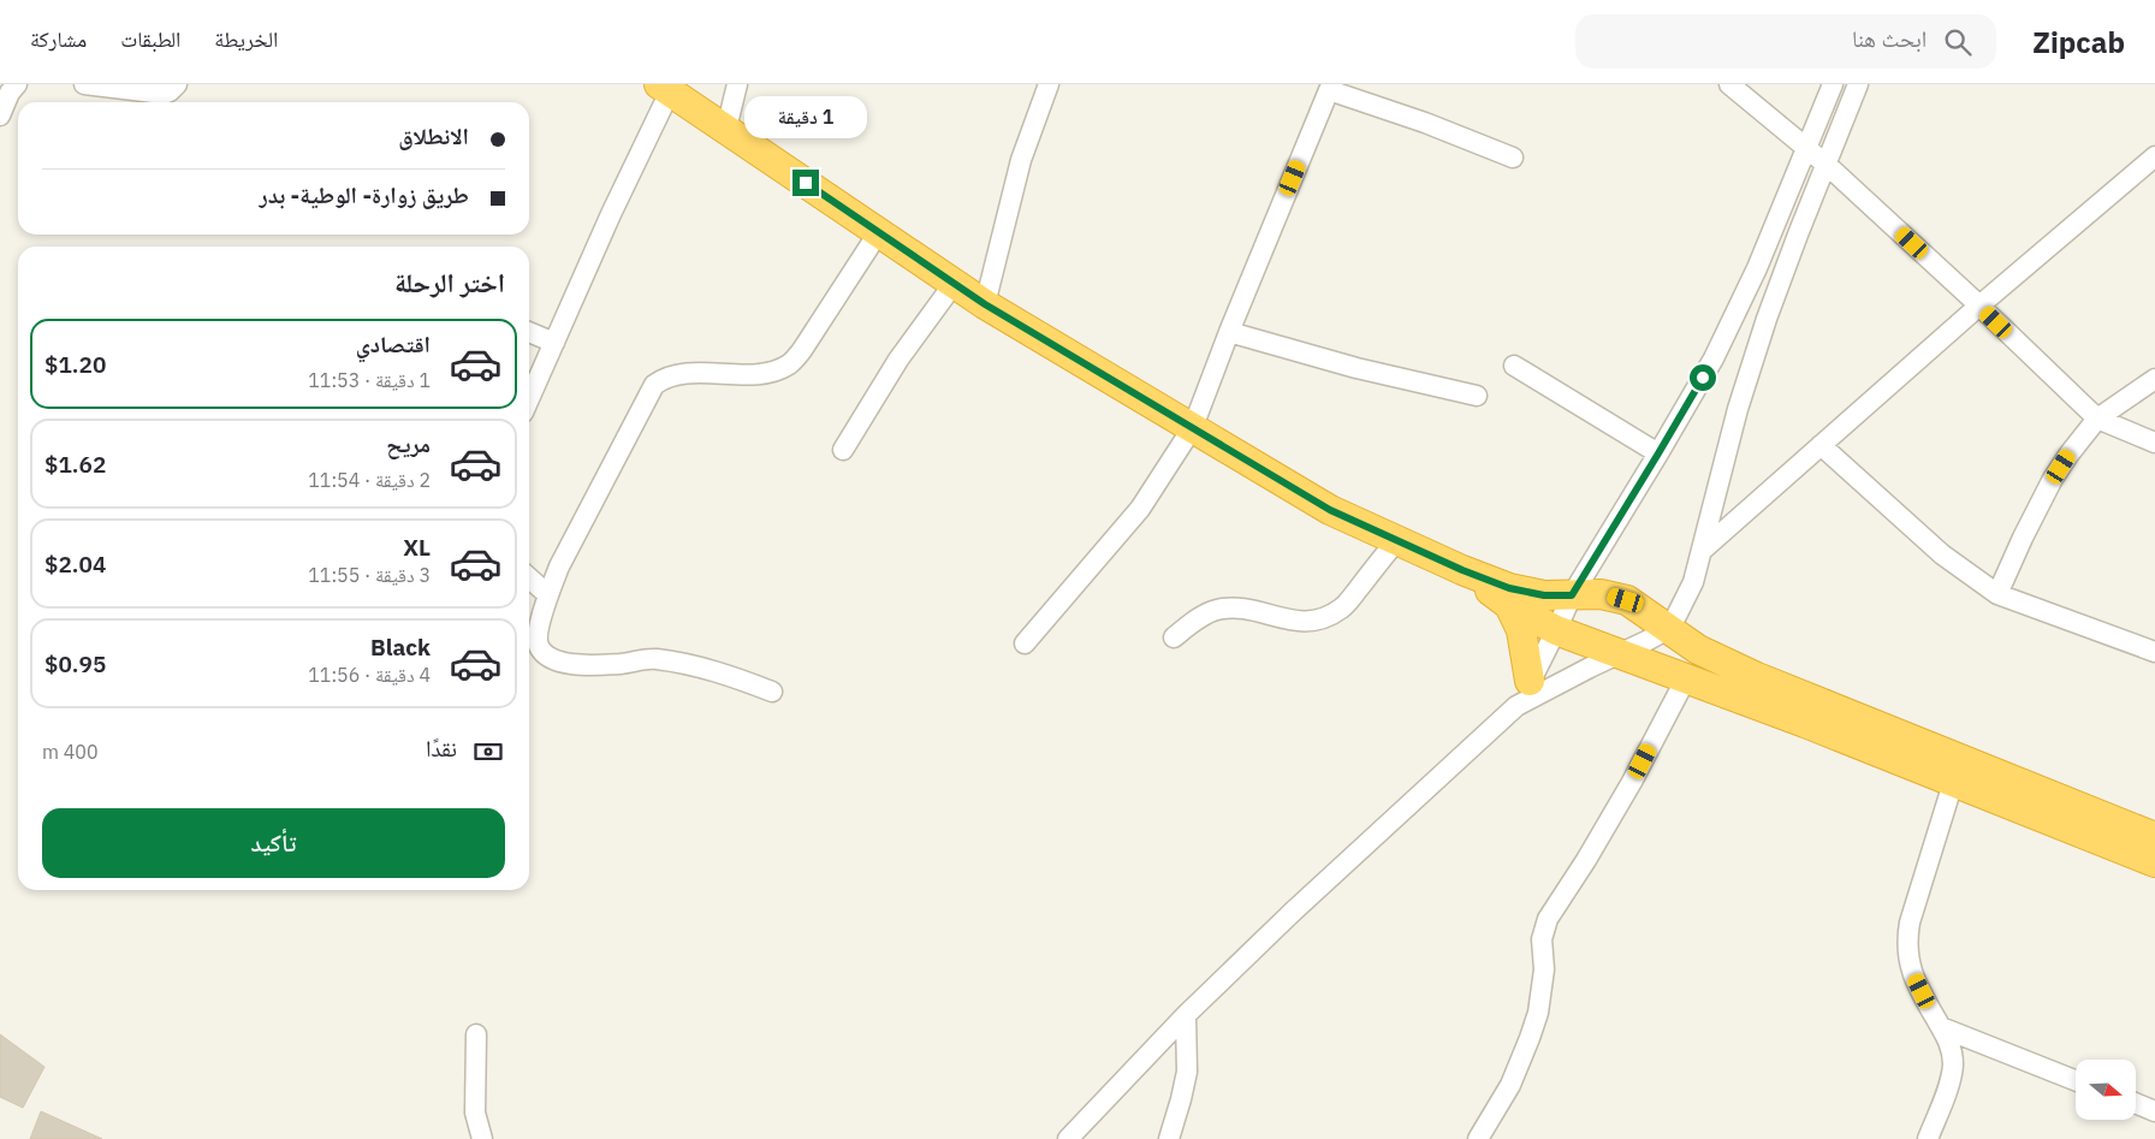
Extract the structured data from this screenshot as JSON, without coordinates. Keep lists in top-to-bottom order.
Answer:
{
  "north": "right",
  "page": {
    "header": "Zipcab",
    "search": "ابحث هنا",
    "nav": ["الخريطة", "الطبقات", "مشاركة"],
    "bubble": "1 دقيقة",
    "banner": ["الانطلاق", "طريق زوارة- الوطية- بدر"],
    "heading": "اختر الرحلة",
    "list": [
      {
        "name": "اقتصادي",
        "note": "1 دقيقة · 11:53",
        "value": "$1.20"
      },
      {
        "name": "مريح",
        "note": "2 دقيقة · 11:54",
        "value": "$1.62"
      },
      {
        "name": "XL",
        "note": "3 دقيقة · 11:55",
        "value": "$2.04"
      },
      {
        "name": "Black",
        "note": "4 دقيقة · 11:56",
        "value": "$0.95"
      }
    ],
    "pay": ["نقدًا", "400 m"],
    "buttons": "تأكيد"
  }
}
